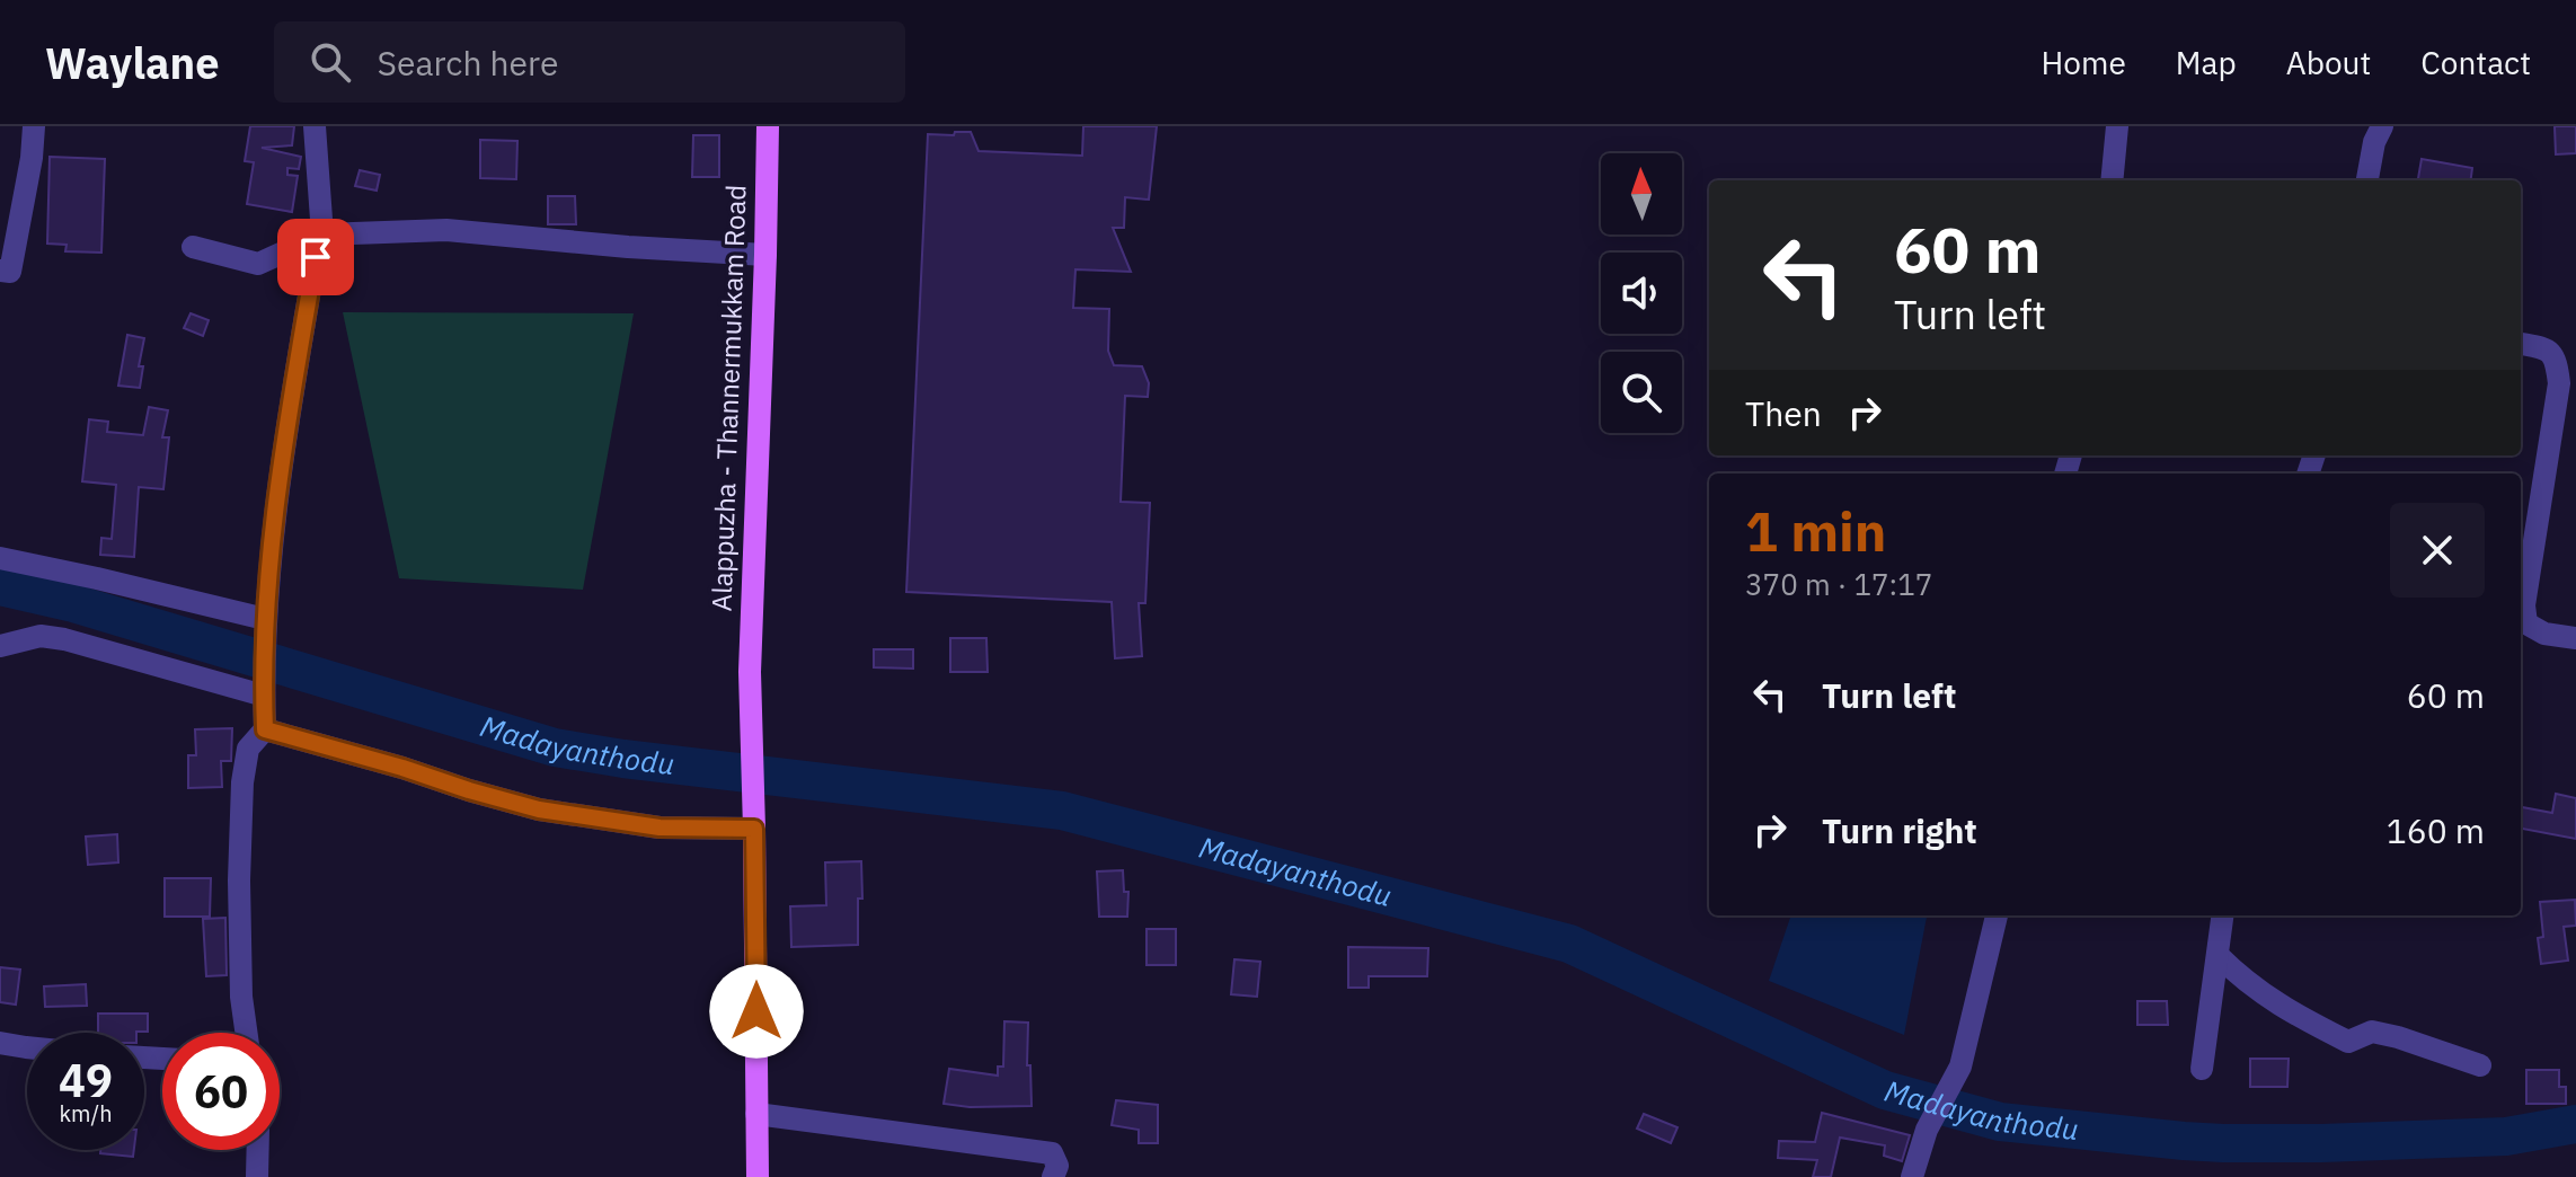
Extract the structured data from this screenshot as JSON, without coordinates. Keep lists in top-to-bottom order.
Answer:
{
  "streets": {
    "main road": ["Alappuzha - Thannermukkam Road"]
  },
  "water": ["Madayanthodu"],
  "north": "top",
  "page": {
    "header": "Waylane",
    "search": "Search here",
    "nav": [
      "Home",
      "Map",
      "About",
      "Contact"
    ],
    "turn": ["60 m", "Turn left"],
    "then": "Then",
    "heading": ["1 min", "370 m · 17:17"],
    "list": [
      {
        "name": "Turn left",
        "value": "60 m"
      },
      {
        "name": "Turn right",
        "value": "160 m"
      }
    ],
    "speed": "49 km/h",
    "limit": "60"
  }
}
